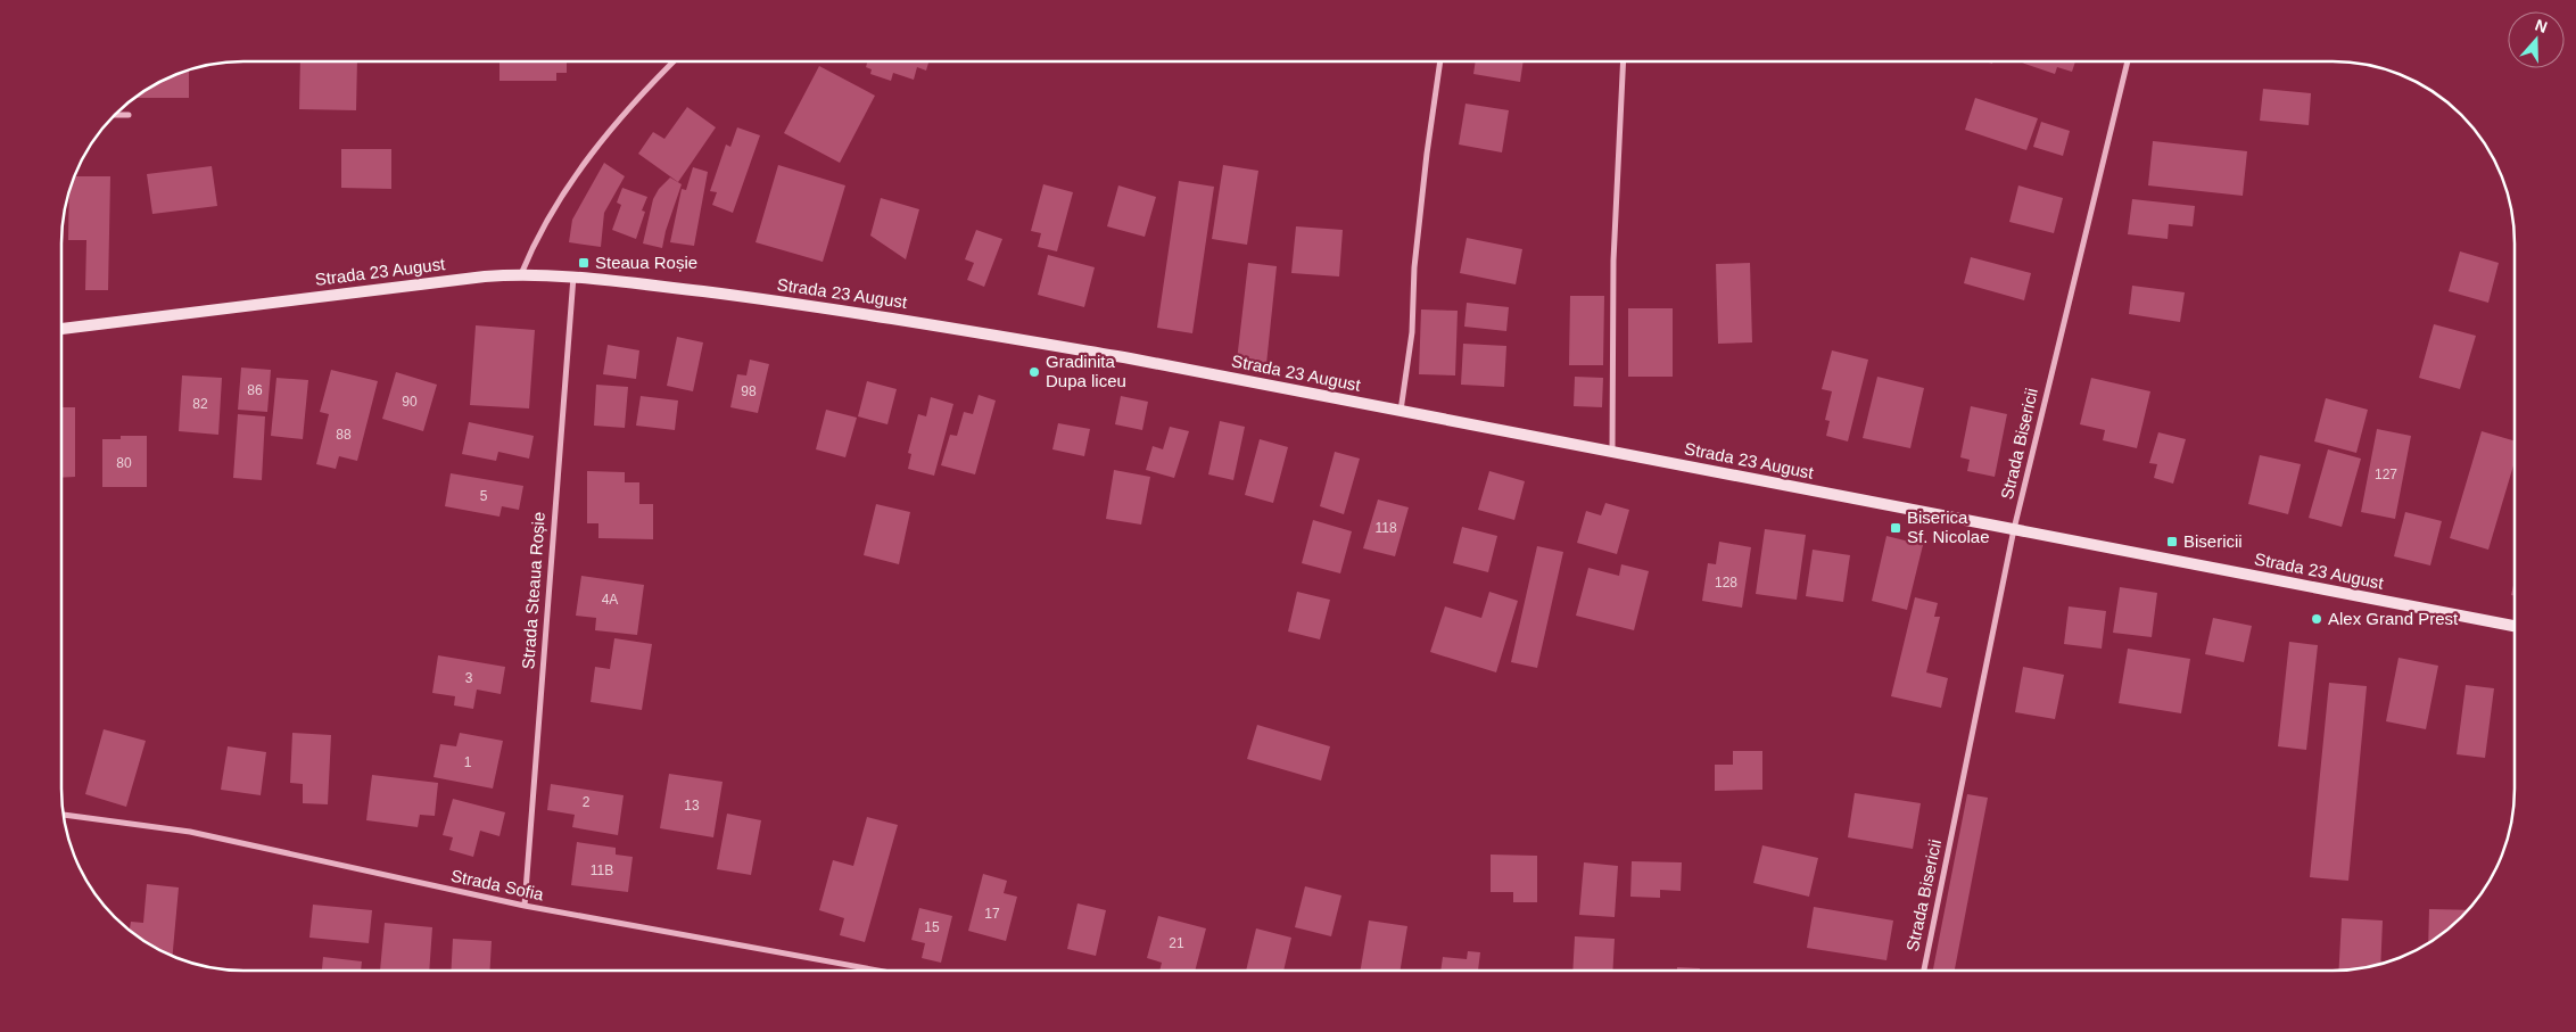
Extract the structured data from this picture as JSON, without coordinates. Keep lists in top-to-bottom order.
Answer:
{
  "streets": {
    "main road": ["Strada 23 August"],
    "street": ["Strada Bisericii", "Strada Steaua Roșie", "Strada Sofia"]
  },
  "crossings": [
    ["Strada 23 August", "Strada Bisericii"],
    ["Strada 23 August", "Strada Steaua Roșie"],
    ["Strada Steaua Roșie", "Strada Sofia"]
  ],
  "places": {
    "transit": ["Steaua Roșie", "Biserica Sf. Nicolae", "Bisericii"],
    "other": ["Gradinita Dupa liceu", "Alex Grand Prest"]
  },
  "house_numbers": [
    "86",
    "98",
    "90",
    "82",
    "88",
    "80",
    "127",
    "5",
    "118",
    "128",
    "4A",
    "3",
    "1",
    "2",
    "13",
    "11B",
    "17",
    "15",
    "21"
  ],
  "north": "top"
}
